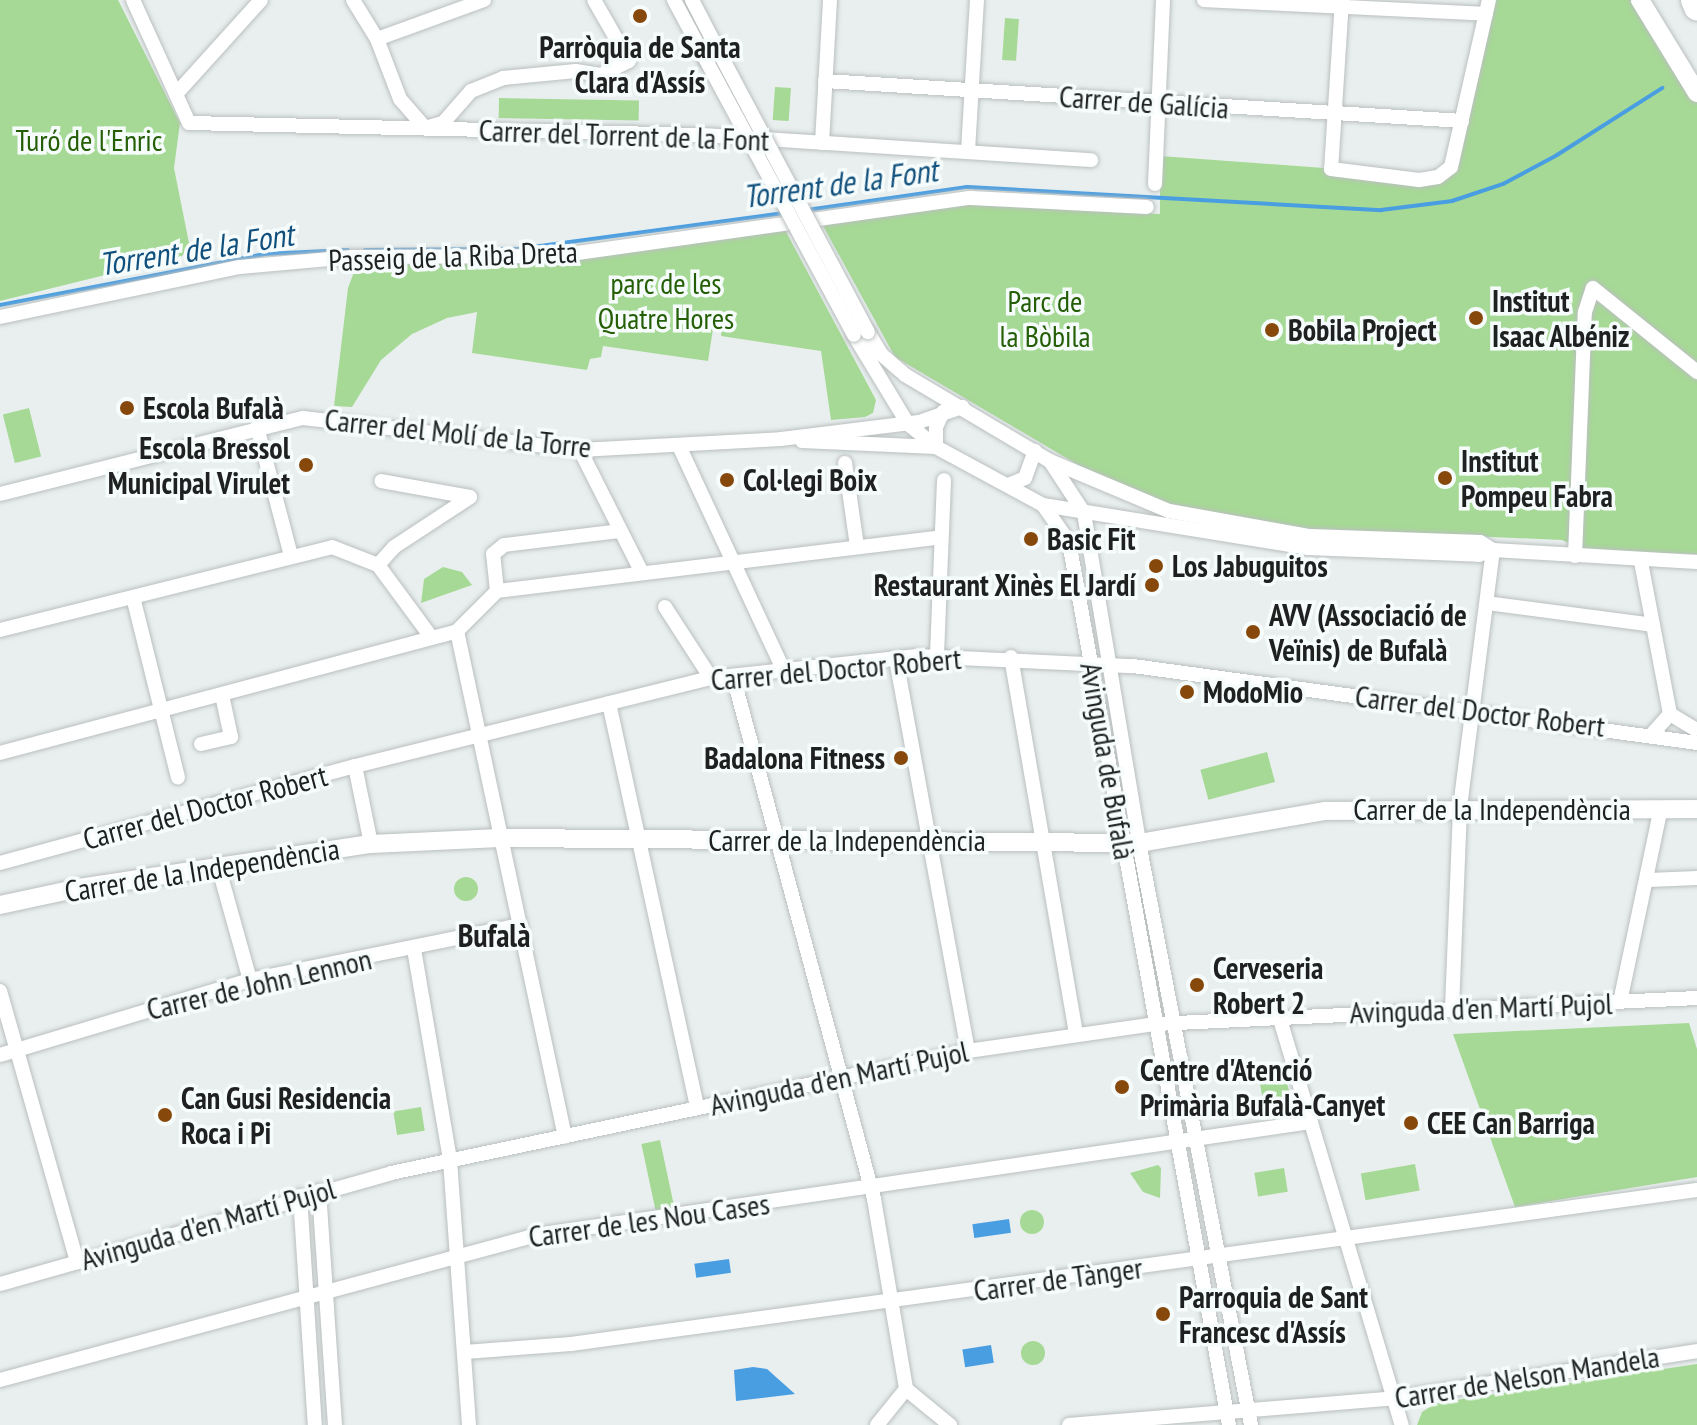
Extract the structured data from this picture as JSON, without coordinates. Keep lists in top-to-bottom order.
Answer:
{
  "streets": {
    "street": [
      "Carrer de Galícia",
      "Carrer del Torrent de la Font",
      "Passeig de la Riba Dreta",
      "Carrer del Molí de la Torre",
      "Carrer del Doctor Robert",
      "Avinguda de Bufalà",
      "Carrer de la Independència",
      "Carrer de John Lennon",
      "Avinguda d'en Martí Pujol",
      "Carrer de les Nou Cases",
      "Carrer de Tànger",
      "Carrer de Nelson Mandela"
    ]
  },
  "crossings": [
    ["Carrer del Molí de la Torre", "Avinguda de Bufalà"],
    ["Carrer del Doctor Robert", "Avinguda de Bufalà"],
    ["Avinguda de Bufalà", "Carrer de la Independència"],
    ["Avinguda de Bufalà", "Avinguda d'en Martí Pujol"],
    ["Avinguda de Bufalà", "Carrer de les Nou Cases"],
    ["Avinguda de Bufalà", "Carrer de Tànger"],
    ["Avinguda de Bufalà", "Carrer de Nelson Mandela"]
  ],
  "districts": ["Bufalà"],
  "water": ["Torrent de la Font"],
  "parks": ["Turó de l'Enric", "parc de les Quatre Hores", "Parc de la Bòbila"],
  "places": [
    "Parròquia de Santa Clara d'Assís",
    "Institut Isaac Albéniz",
    "Bobila Project",
    "Escola Bufalà",
    "Escola Bressol Municipal Virulet",
    "Institut Pompeu Fabra",
    "Col·legi Boix",
    "Basic Fit",
    "Los Jabuguitos",
    "Restaurant Xinès El Jardí",
    "AVV (Associació de Veïnis) de Bufalà",
    "ModoMio",
    "Badalona Fitness",
    "Cerveseria Robert 2",
    "Centre d'Atenció Primària Bufalà-Canyet",
    "Can Gusi Residencia Roca i Pi",
    "CEE Can Barriga",
    "Parroquia de Sant Francesc d'Assís"
  ]
}
